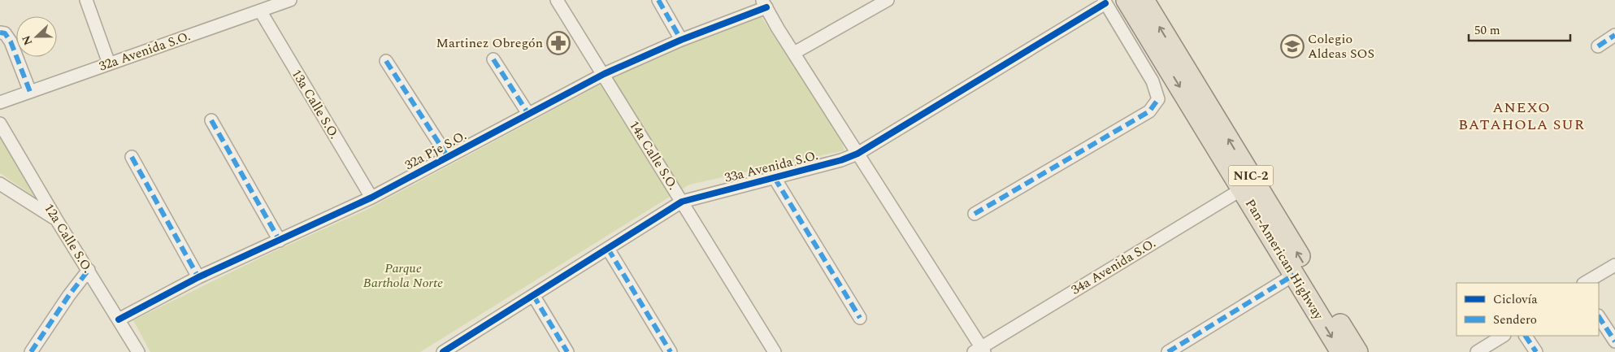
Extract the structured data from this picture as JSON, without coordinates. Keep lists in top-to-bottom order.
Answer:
{
  "streets": {
    "highway": ["NIC-2", "Pan-American Highway"],
    "street": [
      "32a Avenida S.O.",
      "13a Calle S.O.",
      "32a Pje S.O.",
      "14a Calle S.O.",
      "33a Avenida S.O.",
      "12a Calle S.O.",
      "34a Avenida S.O."
    ]
  },
  "crossings": [
    ["32a Avenida S.O.", "13a Calle S.O."],
    ["13a Calle S.O.", "32a Pje S.O."],
    ["32a Pje S.O.", "14a Calle S.O."],
    ["32a Pje S.O.", "12a Calle S.O."],
    ["14a Calle S.O.", "33a Avenida S.O."],
    ["Pan-American Highway", "34a Avenida S.O."]
  ],
  "districts": ["ANEXO BATAHOLA SUR"],
  "parks": ["Parque Barthola Norte"],
  "places": {
    "pharmacy": ["Martinez Obregón"],
    "school or university": ["Colegio Aldeas SOS"]
  },
  "legend": ["Ciclovía", "Sendero"],
  "scale_bar": "50 m",
  "north": "left"
}
